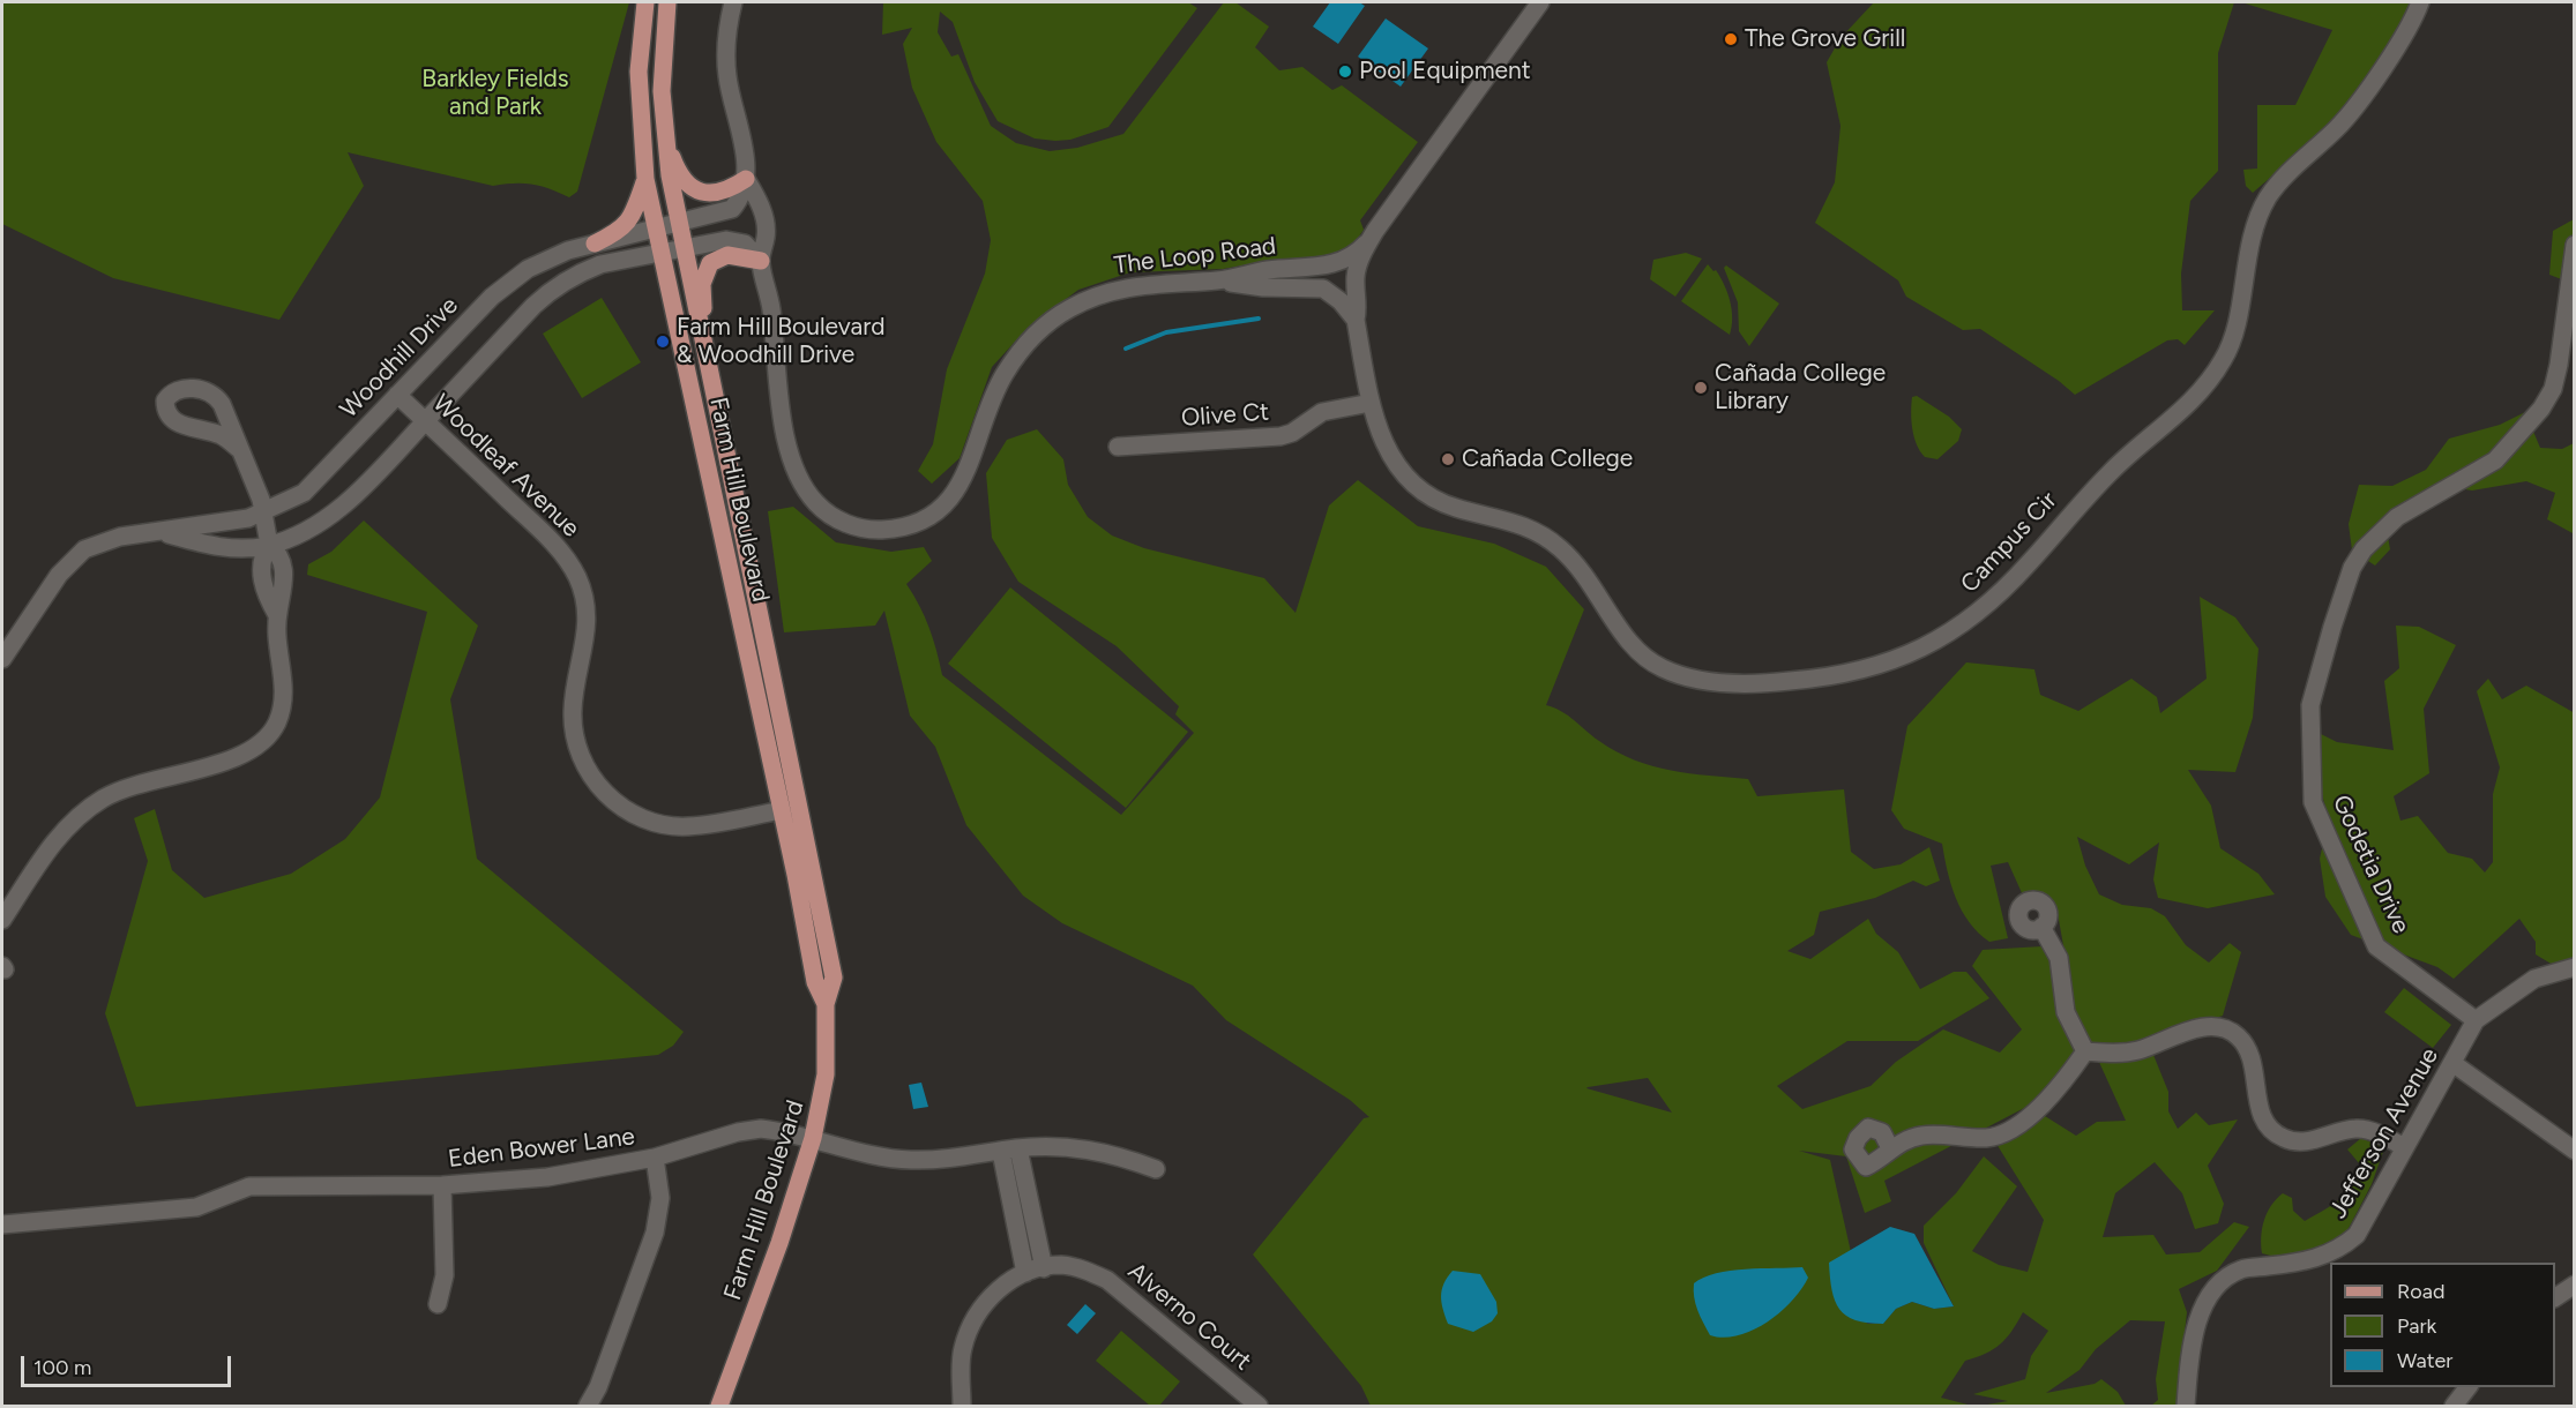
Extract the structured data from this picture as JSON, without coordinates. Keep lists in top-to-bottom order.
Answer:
{
  "streets": {
    "main road": ["Farm Hill Boulevard"],
    "street": [
      "The Loop Road",
      "Woodhill Drive",
      "Olive Ct",
      "Woodleaf Avenue",
      "Campus Cir",
      "Godetia Drive",
      "Jefferson Avenue",
      "Eden Bower Lane",
      "Alverno Court"
    ]
  },
  "crossings": [
    ["The Loop Road", "Woodhill Drive"],
    ["The Loop Road", "Campus Cir"],
    ["Woodhill Drive", "Woodleaf Avenue"],
    ["Woodhill Drive", "Farm Hill Boulevard"],
    ["Olive Ct", "Campus Cir"],
    ["Woodleaf Avenue", "Farm Hill Boulevard"],
    ["Farm Hill Boulevard", "Eden Bower Lane"],
    ["Godetia Drive", "Jefferson Avenue"]
  ],
  "parks": ["Barkley Fields and Park"],
  "places": [
    "The Grove Grill",
    "Pool Equipment",
    "Farm Hill Boulevard & Woodhill Drive",
    "Cañada College Library",
    "Cañada College"
  ],
  "legend": ["Road", "Park", "Water"],
  "scale_bar": "100 m"
}
